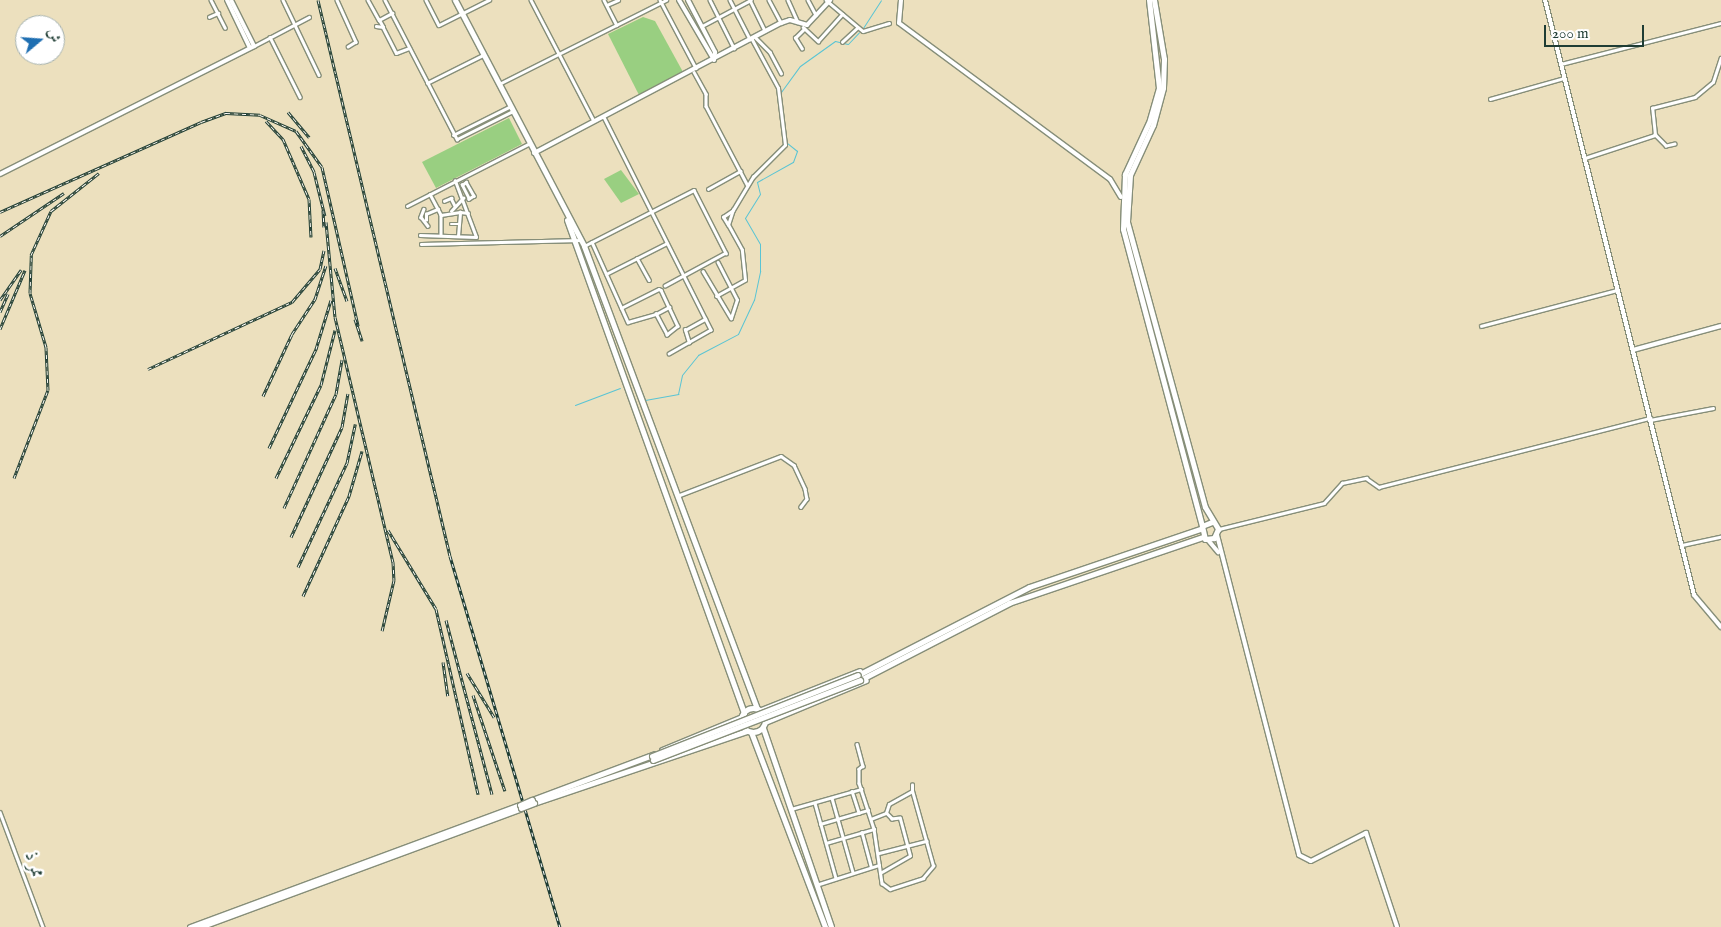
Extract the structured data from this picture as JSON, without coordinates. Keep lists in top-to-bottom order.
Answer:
{
  "streets": {
    "street": ["ممر ذ"]
  },
  "scale_bar": "200 m",
  "north": "right"
}
